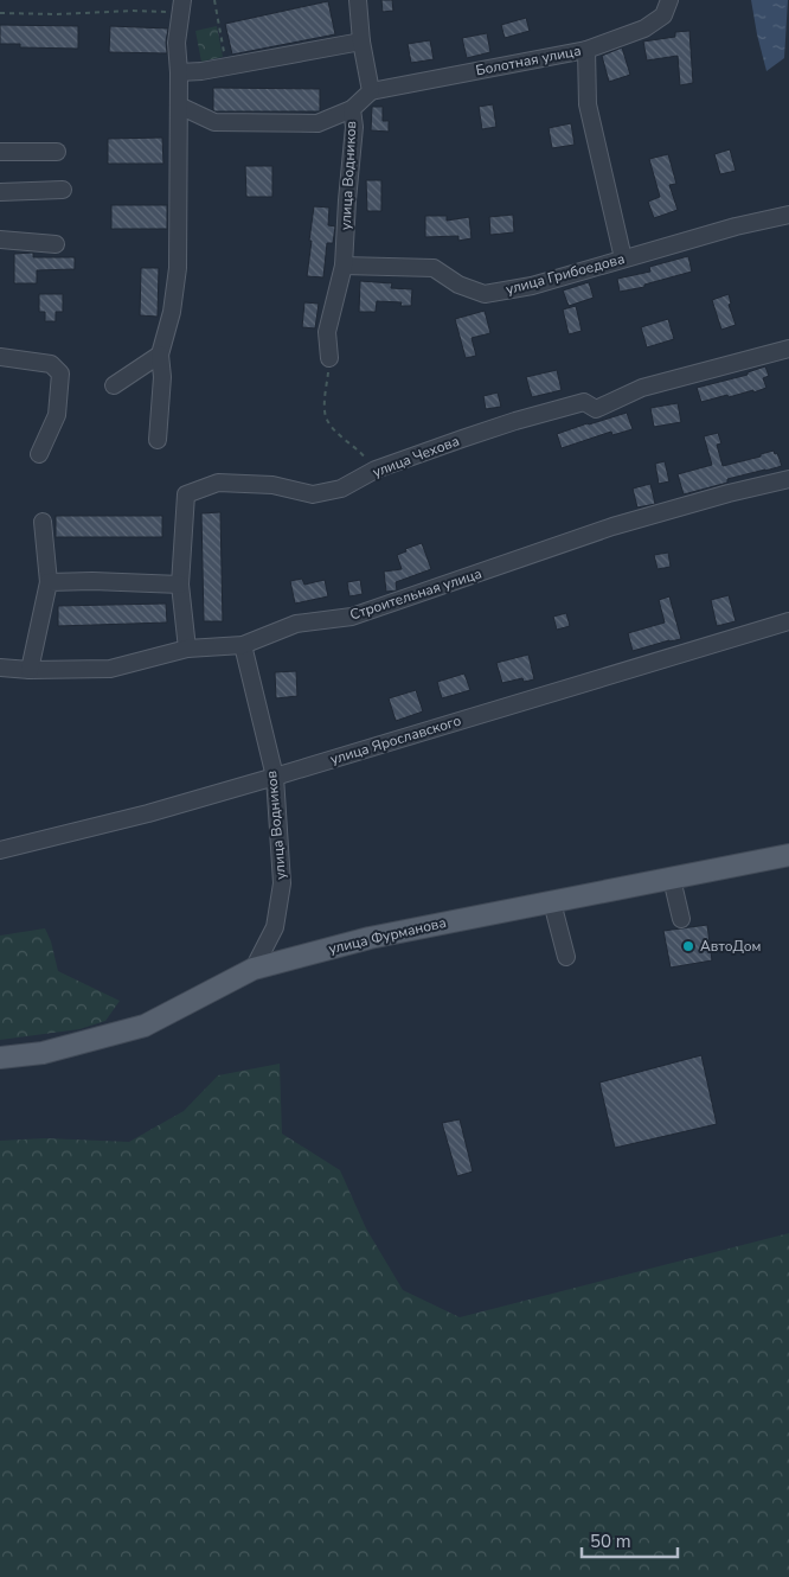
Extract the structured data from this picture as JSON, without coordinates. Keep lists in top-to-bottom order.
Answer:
{
  "streets": {
    "main road": ["улица Фурманова"],
    "street": [
      "Болотная улица",
      "улица Водников",
      "улица Грибоедова",
      "улица Чехова",
      "Строительная улица",
      "улица Ярославского"
    ]
  },
  "crossings": [
    ["Болотная улица", "улица Водников"],
    ["улица Водников", "улица Грибоедова"],
    ["улица Водников", "Строительная улица"],
    ["улица Водников", "улица Ярославского"],
    ["улица Водников", "улица Фурманова"],
    ["улица Чехова", "Строительная улица"]
  ],
  "places": ["АвтоДом"],
  "scale_bar": "50 m"
}
